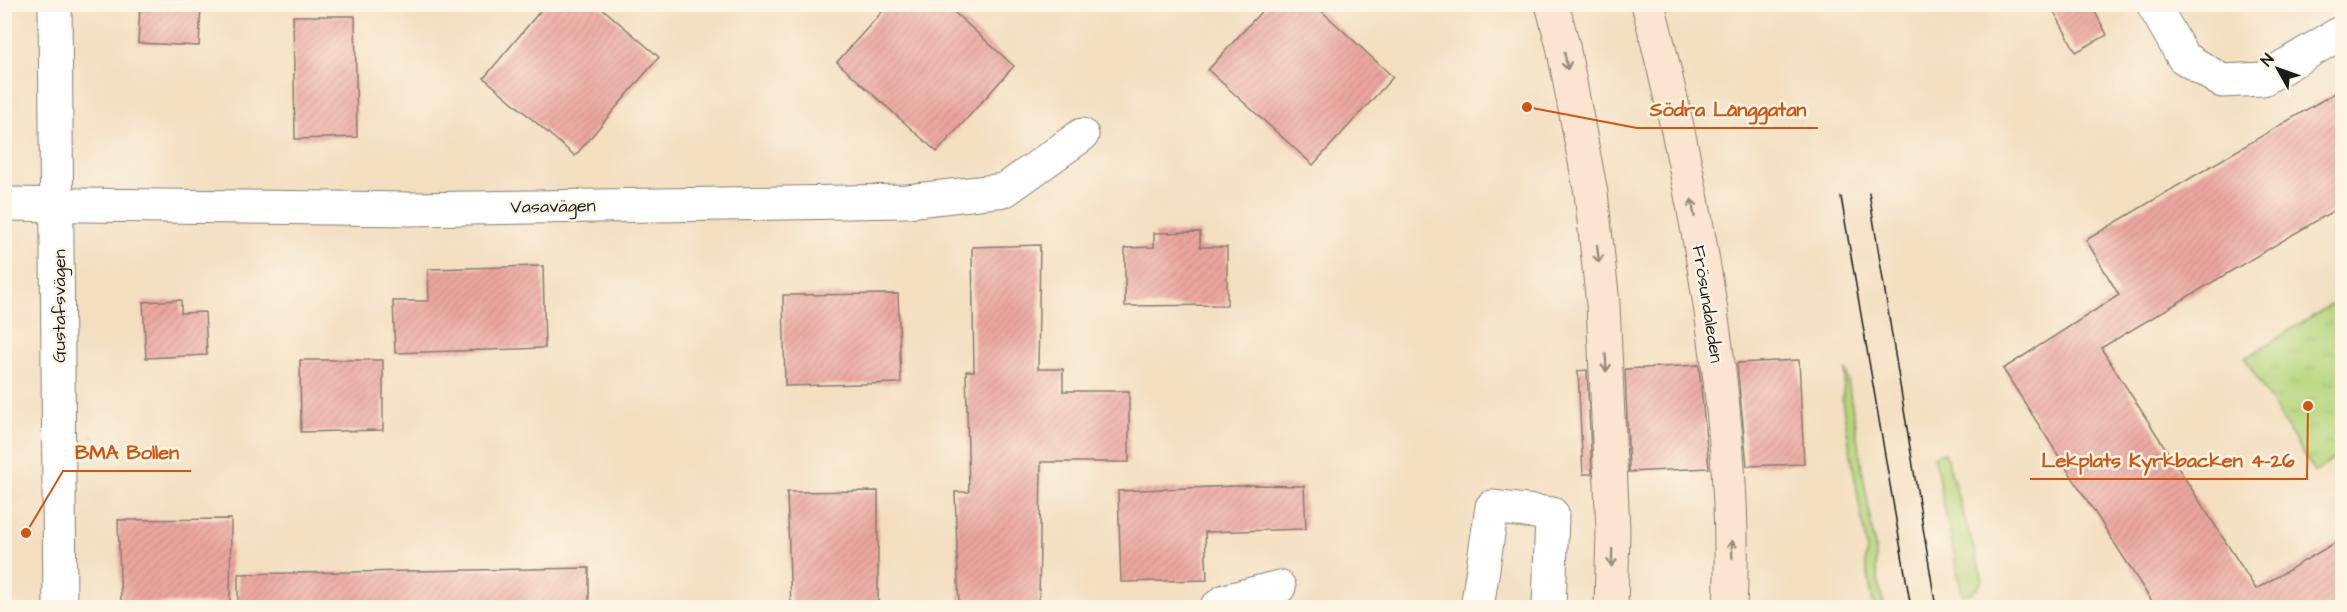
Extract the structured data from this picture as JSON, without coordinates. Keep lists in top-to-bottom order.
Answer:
{
  "streets": {
    "main road": ["Frösundaleden"],
    "street": ["Vasavägen", "Gustafsvägen"]
  },
  "crossings": [
    ["Vasavägen", "Gustafsvägen"]
  ],
  "places": ["Södra Långgatan", "Lekplats Kyrkbacken 4-26", "BMA Bollen"],
  "north": "top left"
}
